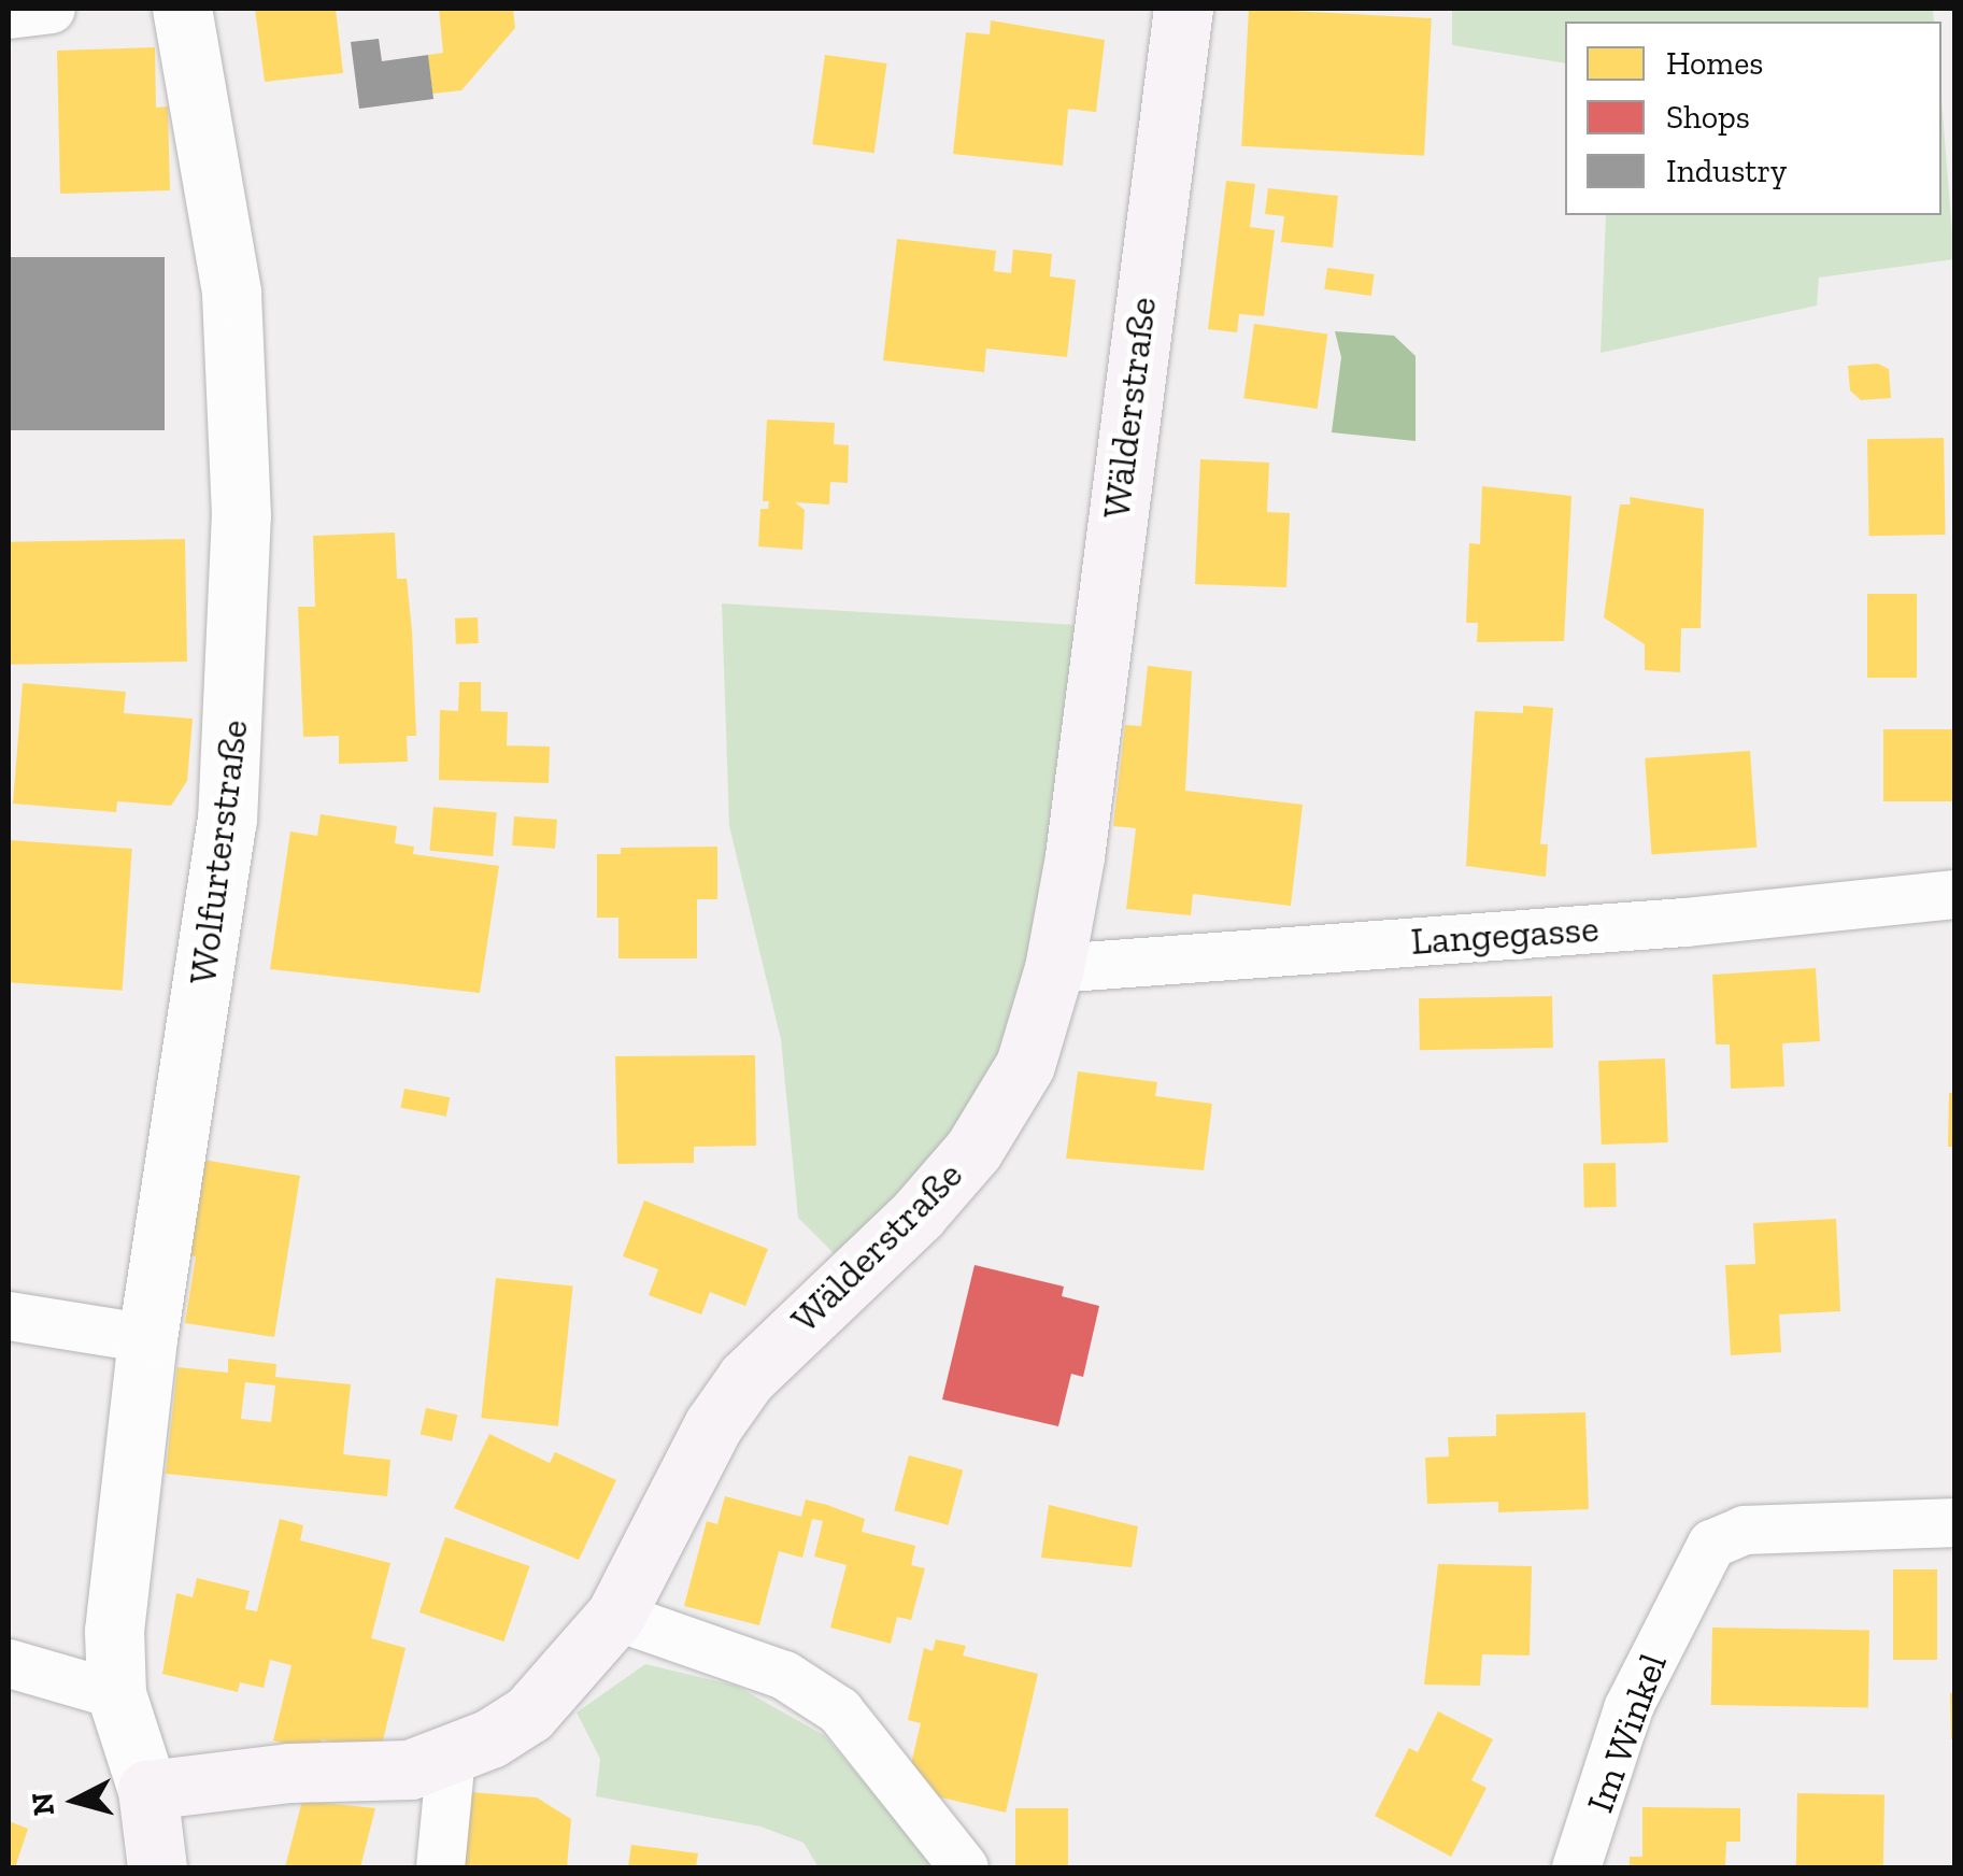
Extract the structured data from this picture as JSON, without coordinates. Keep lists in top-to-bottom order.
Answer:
{
  "streets": {
    "main road": ["Wälderstraße"],
    "street": ["Wolfurterstraße", "Langegasse", "Im Winkel"]
  },
  "crossings": [
    ["Wälderstraße", "Wolfurterstraße"],
    ["Wälderstraße", "Langegasse"]
  ],
  "legend": ["Homes", "Shops", "Industry"],
  "north": "left"
}
